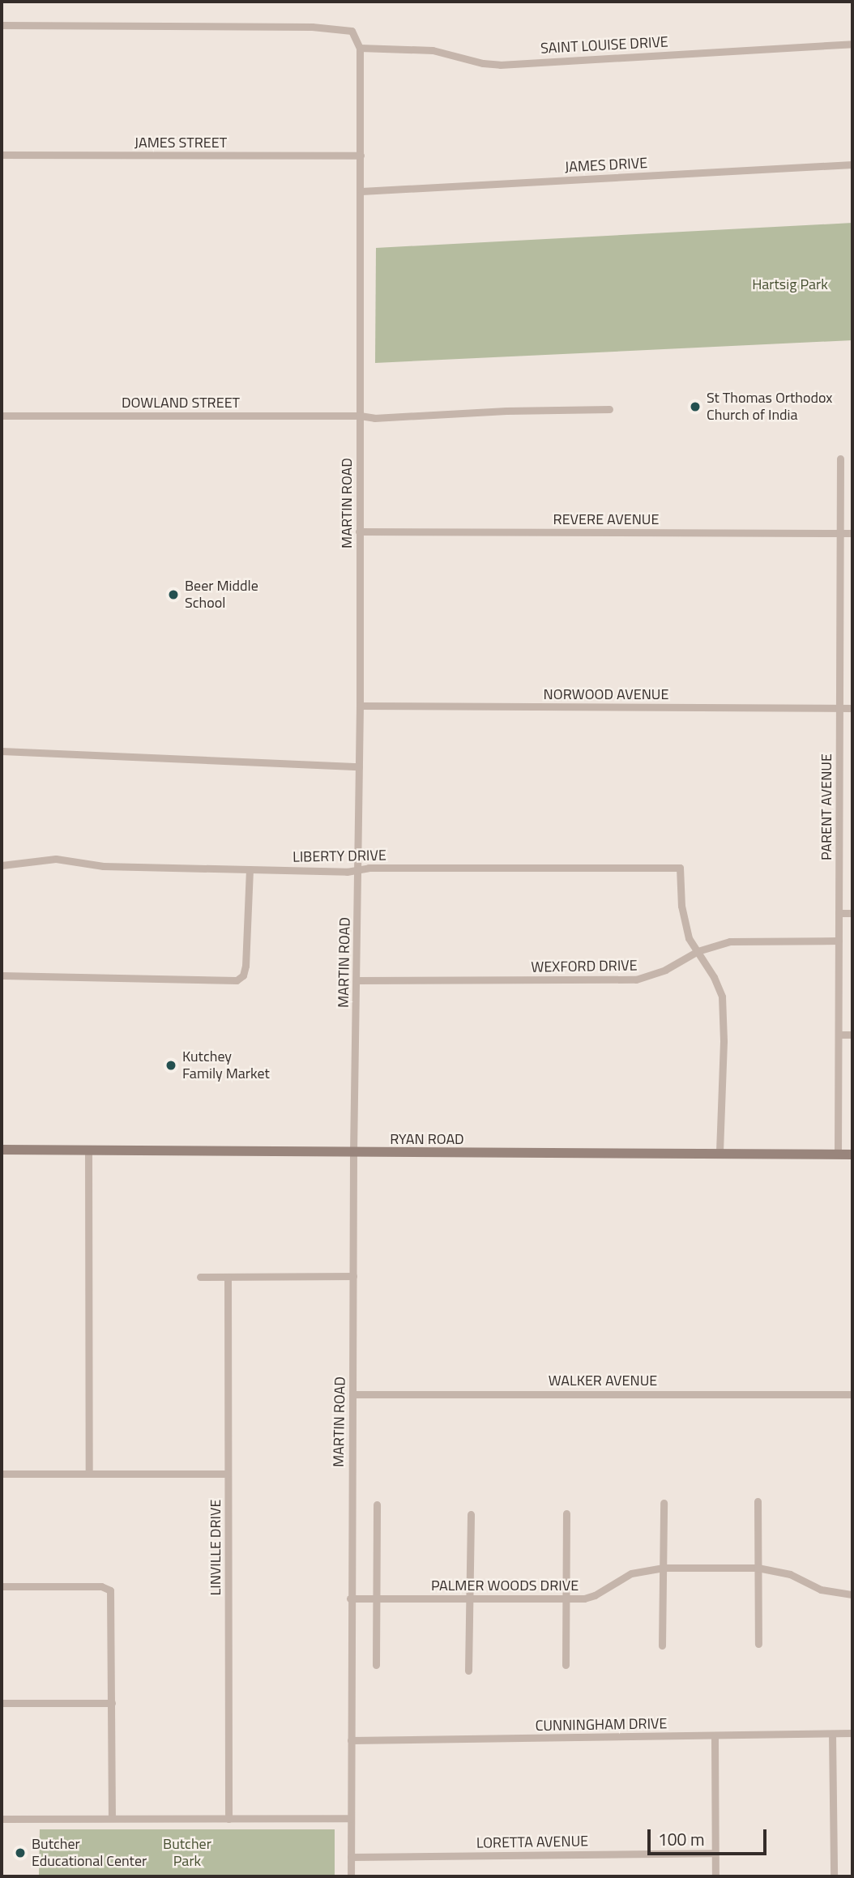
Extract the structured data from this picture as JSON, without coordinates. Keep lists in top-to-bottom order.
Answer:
{
  "streets": {
    "main road": ["RYAN ROAD"],
    "street": [
      "SAINT LOUISE DRIVE",
      "JAMES STREET",
      "JAMES DRIVE",
      "DOWLAND STREET",
      "MARTIN ROAD",
      "REVERE AVENUE",
      "NORWOOD AVENUE",
      "PARENT AVENUE",
      "LIBERTY DRIVE",
      "WEXFORD DRIVE",
      "WALKER AVENUE",
      "LINVILLE DRIVE",
      "PALMER WOODS DRIVE",
      "CUNNINGHAM DRIVE",
      "LORETTA AVENUE"
    ]
  },
  "crossings": [
    ["SAINT LOUISE DRIVE", "MARTIN ROAD"],
    ["JAMES STREET", "MARTIN ROAD"],
    ["JAMES DRIVE", "MARTIN ROAD"],
    ["DOWLAND STREET", "MARTIN ROAD"],
    ["MARTIN ROAD", "REVERE AVENUE"],
    ["MARTIN ROAD", "NORWOOD AVENUE"],
    ["MARTIN ROAD", "LIBERTY DRIVE"],
    ["MARTIN ROAD", "WEXFORD DRIVE"],
    ["MARTIN ROAD", "RYAN ROAD"],
    ["MARTIN ROAD", "WALKER AVENUE"],
    ["MARTIN ROAD", "PALMER WOODS DRIVE"],
    ["MARTIN ROAD", "CUNNINGHAM DRIVE"],
    ["MARTIN ROAD", "LORETTA AVENUE"],
    ["REVERE AVENUE", "PARENT AVENUE"],
    ["NORWOOD AVENUE", "PARENT AVENUE"],
    ["PARENT AVENUE", "WEXFORD DRIVE"],
    ["PARENT AVENUE", "RYAN ROAD"],
    ["LIBERTY DRIVE", "WEXFORD DRIVE"]
  ],
  "parks": ["Hartsig Park", "Butcher Park"],
  "places": [
    "St Thomas Orthodox Church of India",
    "Beer Middle School",
    "Kutchey Family Market",
    "Butcher Educational Center"
  ],
  "scale_bar": "100 m"
}
